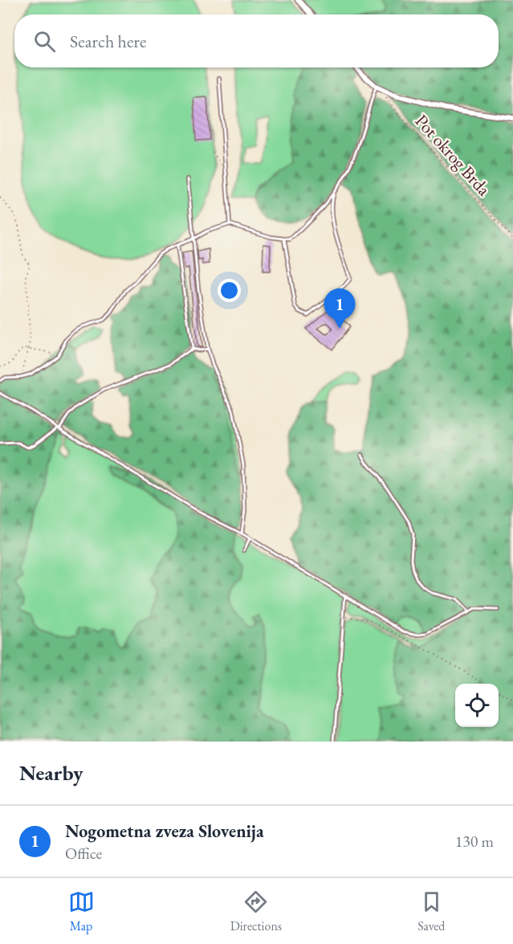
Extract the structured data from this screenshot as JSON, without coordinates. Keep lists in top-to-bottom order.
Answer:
{
  "streets": {
    "path": ["Pot okrog Brda"]
  },
  "page": {
    "search": "Search here",
    "pins": "1",
    "heading": "Nearby",
    "list": [
      {
        "mark": "1",
        "name": "Nogometna zveza Slovenija",
        "note": "Office",
        "value": "130 m"
      }
    ],
    "nav": ["Map", "Directions", "Saved"]
  }
}
